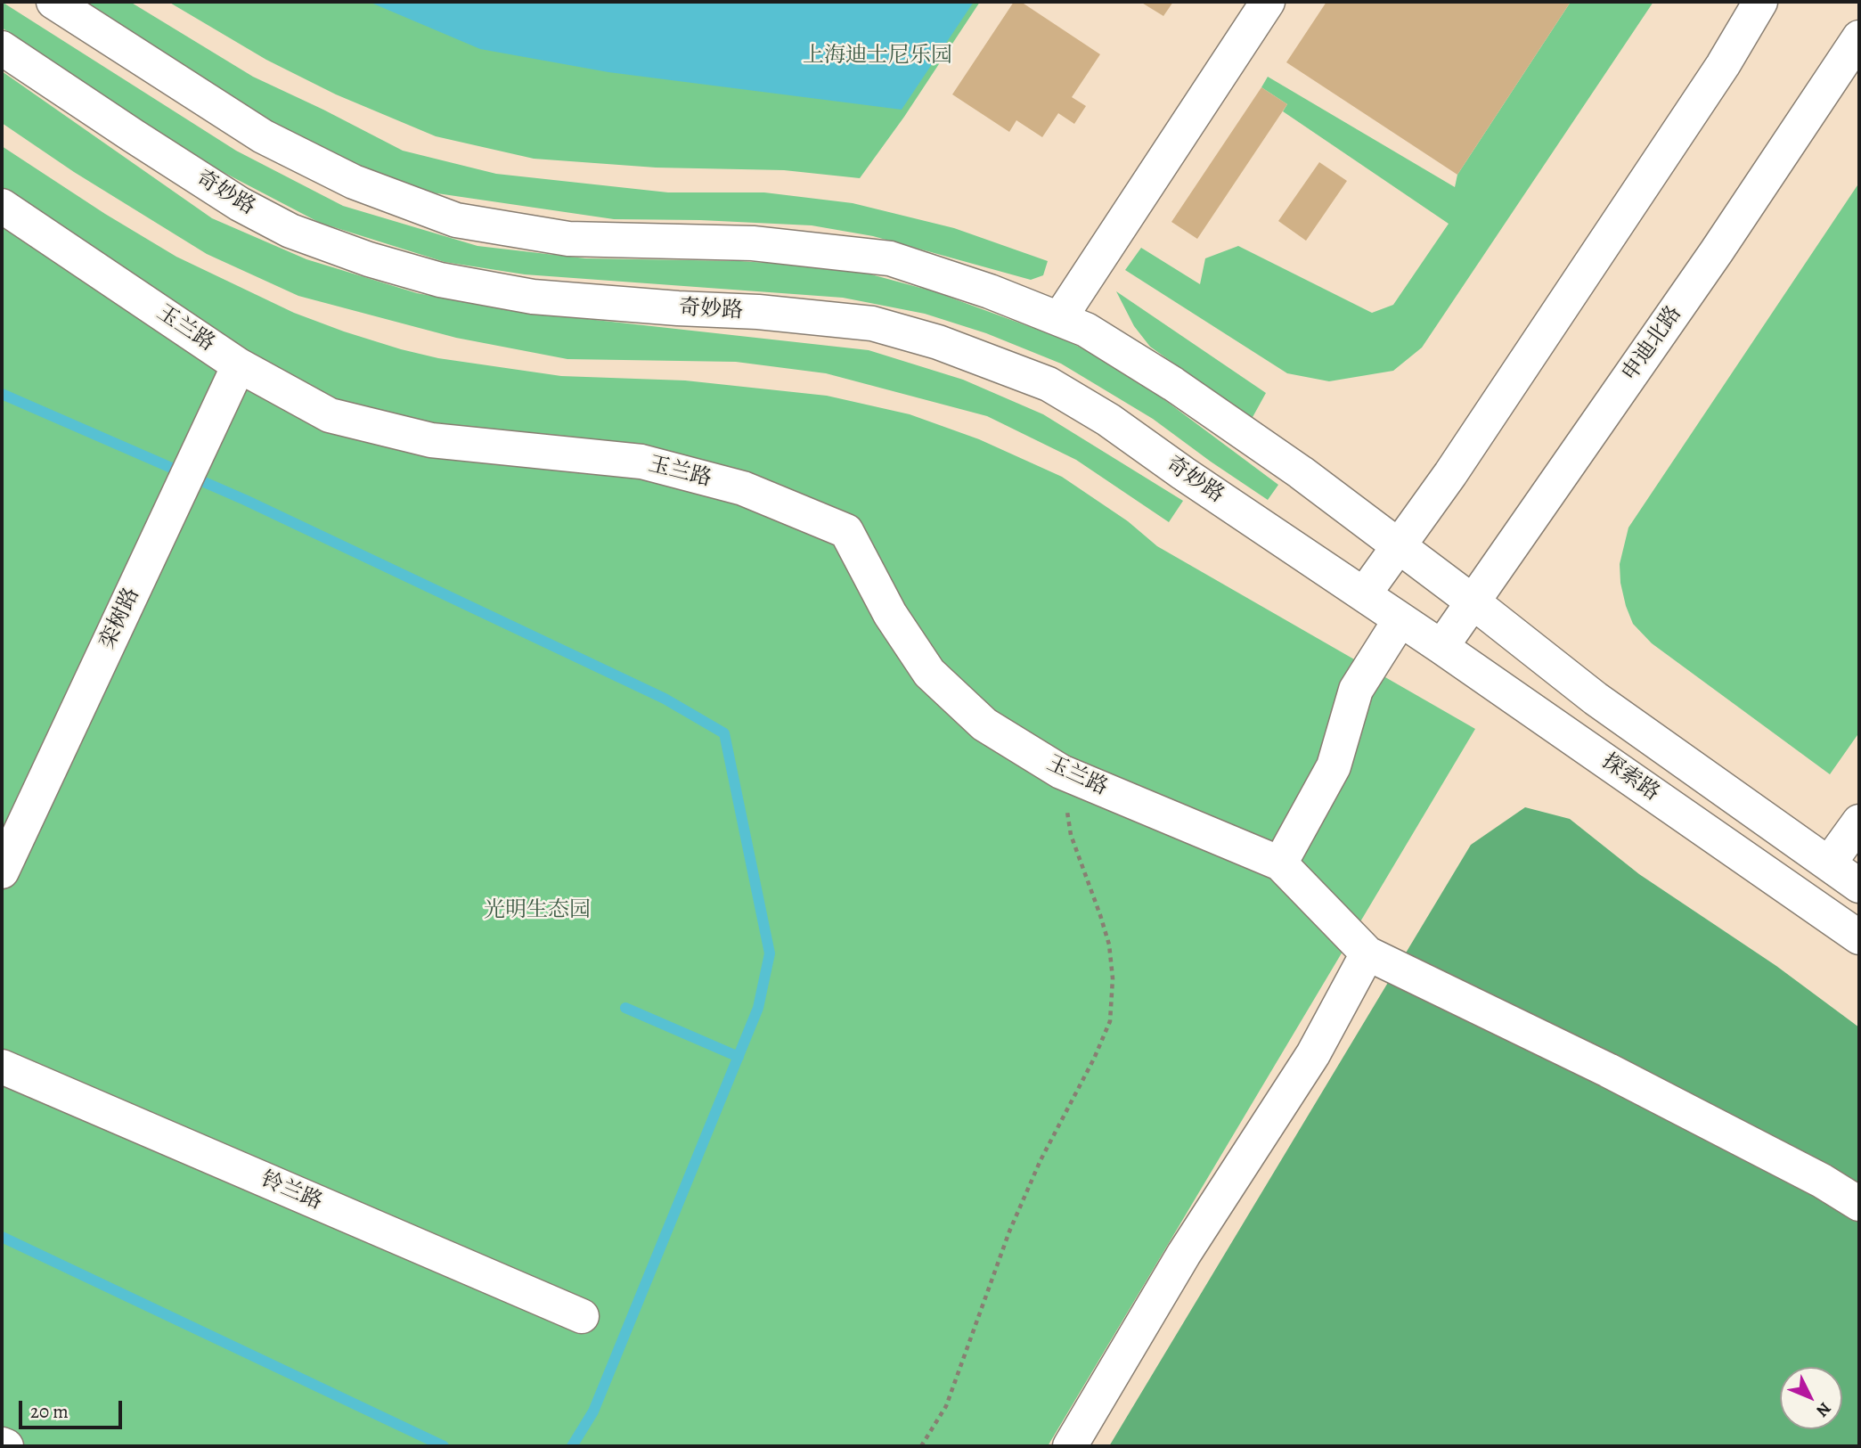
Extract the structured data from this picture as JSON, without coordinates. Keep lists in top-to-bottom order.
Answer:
{
  "streets": {
    "street": [
      "奇妙路",
      "玉兰路",
      "申迪北路",
      "栾树路",
      "探索路",
      "铃兰路"
    ]
  },
  "crossings": [
    ["奇妙路", "探索路"],
    ["玉兰路", "栾树路"],
    ["申迪北路", "探索路"]
  ],
  "parks": ["上海迪士尼乐园", "光明生态园"],
  "scale_bar": "20 m",
  "north": "bottom right"
}
